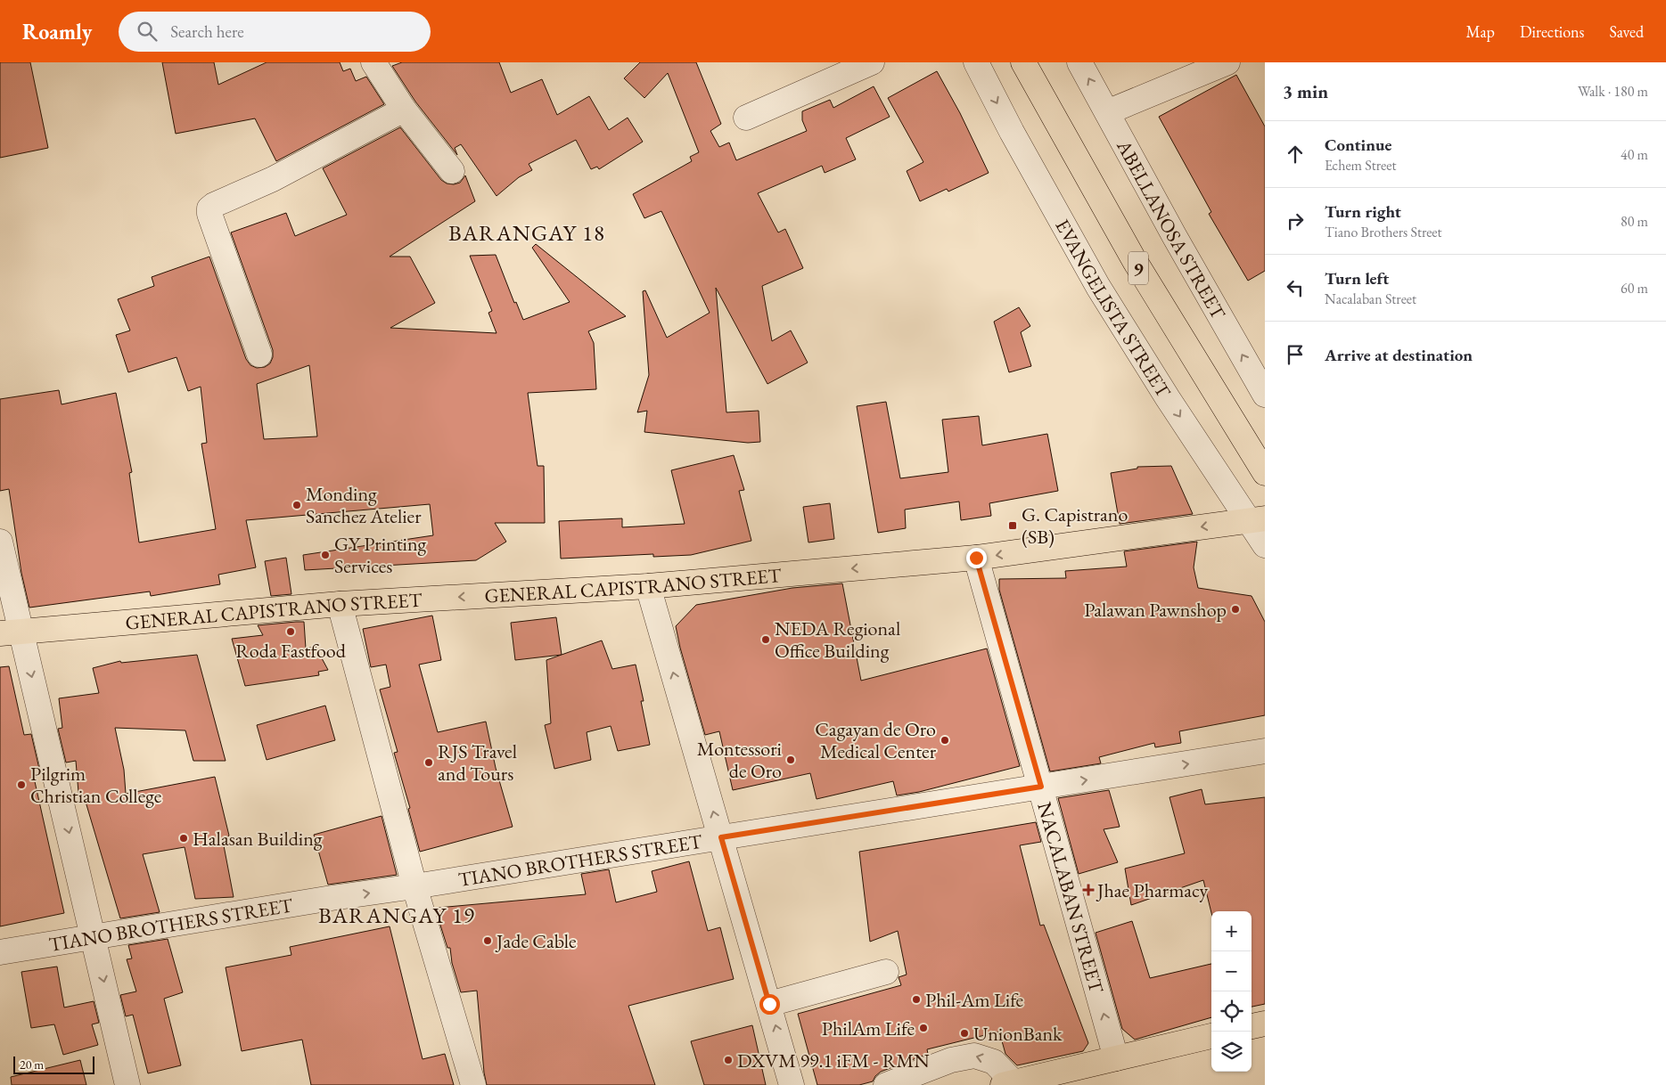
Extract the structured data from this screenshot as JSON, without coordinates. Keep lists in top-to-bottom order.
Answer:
{
  "streets": {
    "main road": ["9", "GENERAL CAPISTRANO STREET"],
    "street": [
      "ABELLANOSA STREET",
      "EVANGELISTA STREET",
      "TIANO BROTHERS STREET",
      "NACALABAN STREET"
    ]
  },
  "crossings": [
    ["EVANGELISTA STREET", "GENERAL CAPISTRANO STREET"],
    ["GENERAL CAPISTRANO STREET", "NACALABAN STREET"],
    ["TIANO BROTHERS STREET", "NACALABAN STREET"]
  ],
  "one_way": [
    "ABELLANOSA STREET",
    "EVANGELISTA STREET",
    "GENERAL CAPISTRANO STREET",
    "TIANO BROTHERS STREET",
    "NACALABAN STREET"
  ],
  "districts": ["BARANGAY 18", "BARANGAY 19"],
  "places": {
    "other": [
      "Monding Sanchez Atelier",
      "GY Printing Services",
      "Palawan Pawnshop",
      "Roda Fastfood",
      "NEDA Regional Office Building",
      "Cagayan de Oro Medical Center",
      "Montessori de Oro",
      "RJS Travel and Tours",
      "Pilgrim Christian College",
      "Halasan Building",
      "Jade Cable",
      "Phil-Am Life",
      "PhilAm Life",
      "UnionBank",
      "DXVM 99.1 iFM - RMN"
    ],
    "transit": ["G. Capistrano (SB)"],
    "health": ["Jhae Pharmacy"]
  },
  "scale_bar": "20 m",
  "page": {
    "header": "Roamly",
    "search": "Search here",
    "nav": ["Map", "Directions", "Saved"],
    "heading": ["3 min", "Walk · 180 m"],
    "list": [
      ["Continue", "Echem Street", "40 m"],
      ["Turn right", "Tiano Brothers Street", "80 m"],
      ["Turn left", "Nacalaban Street", "60 m"],
      "Arrive at destination"
    ],
    "map_buttons": ["+", "−"],
    "scale": "20 m"
  }
}
